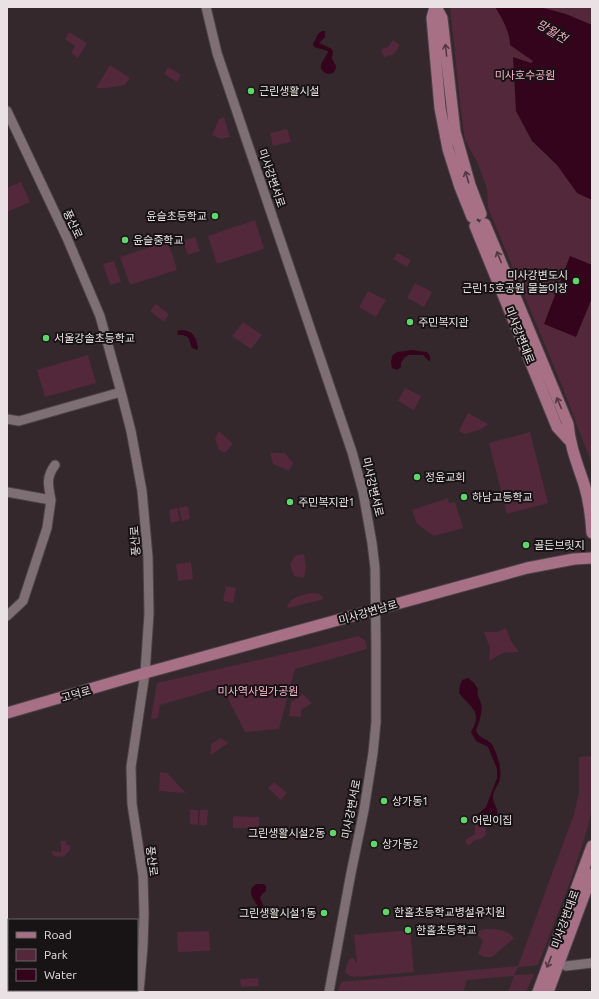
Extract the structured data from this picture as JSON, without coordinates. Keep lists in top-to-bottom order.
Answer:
{
  "streets": {
    "main road": ["미사강변대로", "미사강변남로", "고덕로"],
    "street": ["미사강변서로", "풍산로"]
  },
  "crossings": [
    ["미사강변서로", "미사강변남로"],
    ["풍산로", "미사강변남로"],
    ["풍산로", "고덕로"],
    ["미사강변남로", "고덕로"]
  ],
  "water": ["망월천"],
  "parks": ["미사호수공원", "미사역사일가공원"],
  "places": [
    "근린생활시설",
    "윤슬초등학교",
    "윤슬중학교",
    "미사강변도시 근린15호공원 물놀이장",
    "주민복지관",
    "서울강솔초등학교",
    "정윤교회",
    "하남고등학교",
    "주민복지관1",
    "골든브릿지",
    "상가동1",
    "어린이집",
    "그린생활시설2동",
    "상가동2",
    "한홀초등학교병설유치원",
    "그린생활시설1동",
    "한홀초등학교"
  ],
  "legend": ["Road", "Park", "Water"]
}
